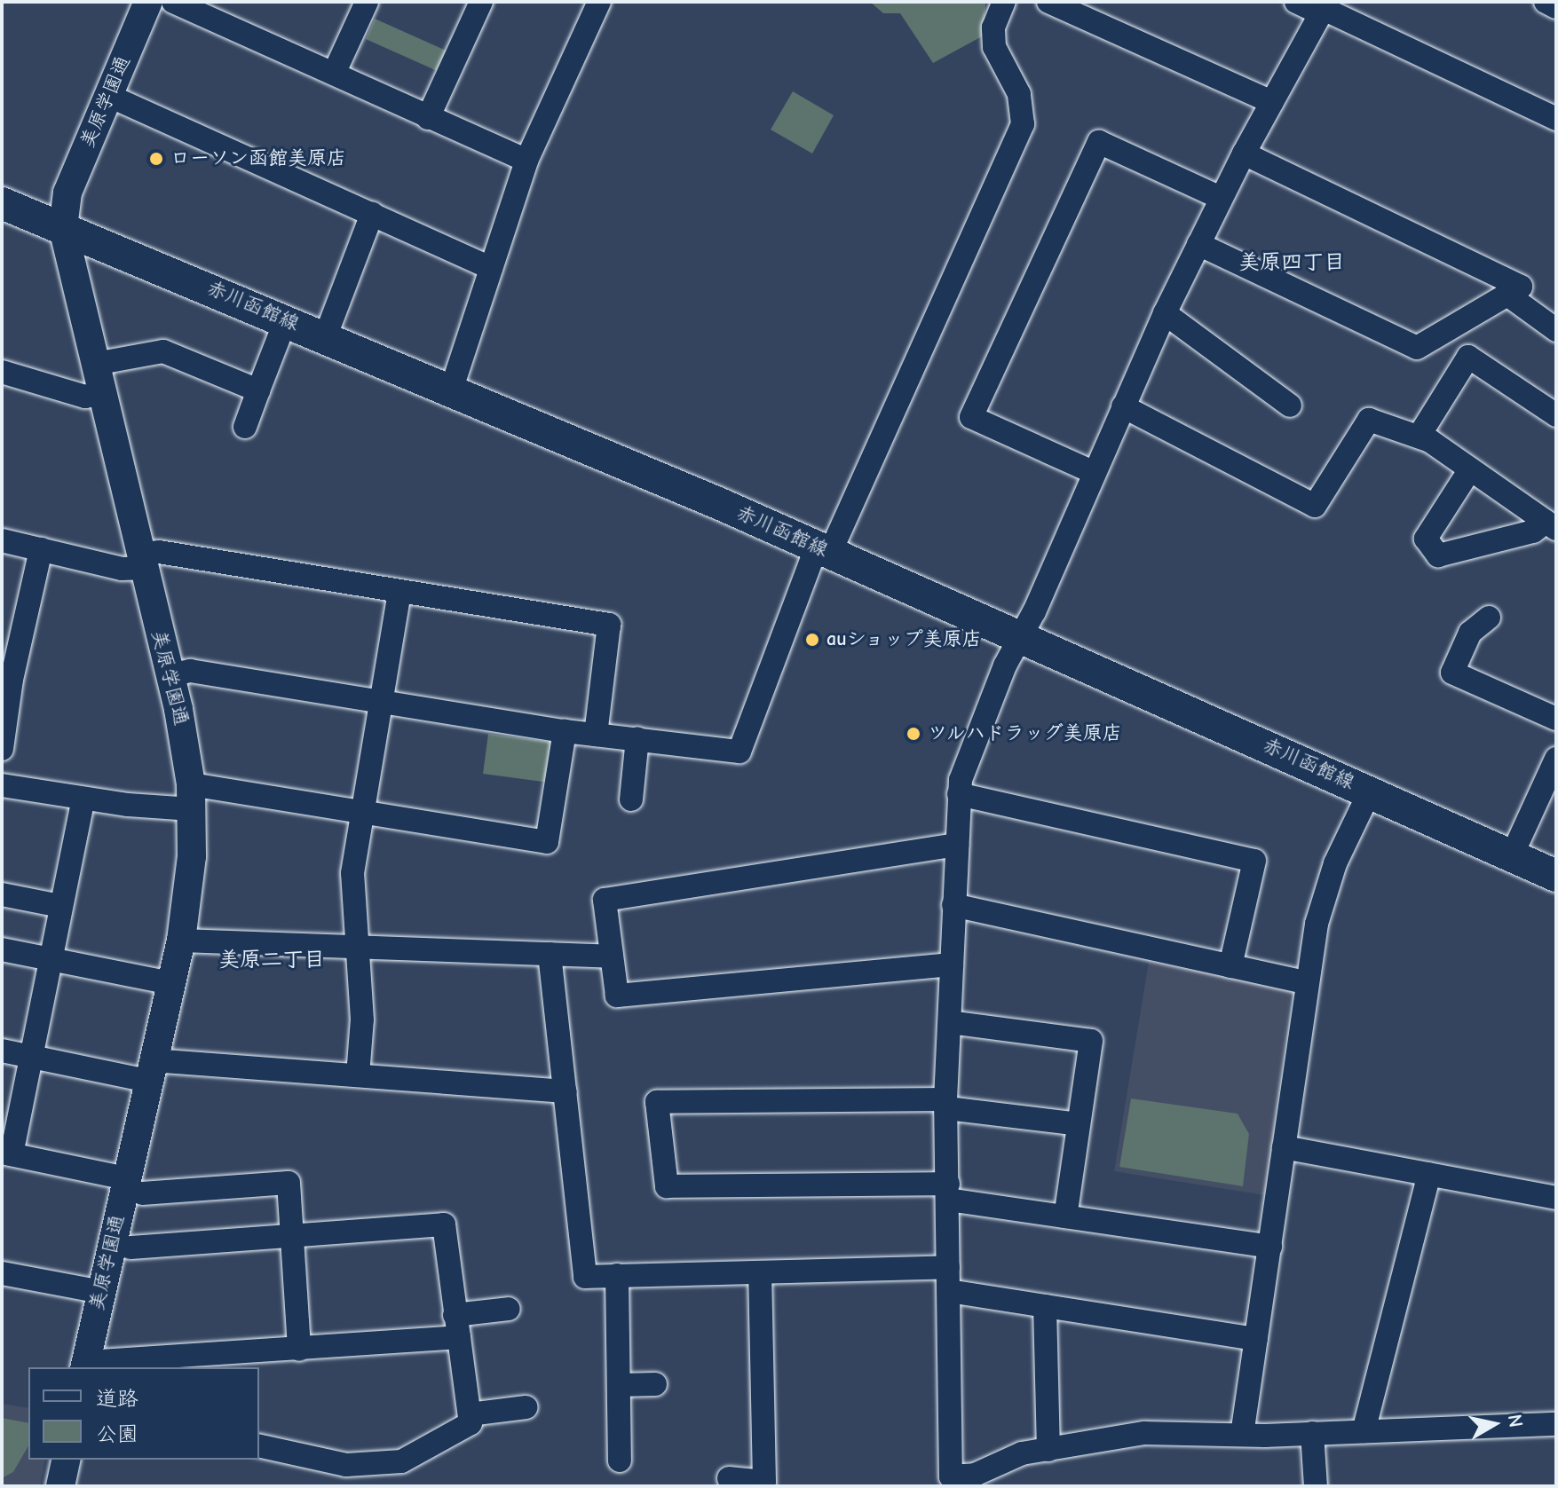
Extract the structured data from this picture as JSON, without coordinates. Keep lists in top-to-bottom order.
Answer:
{
  "streets": {
    "main road": ["赤川函館線"],
    "street": ["美原学園通"]
  },
  "crossings": [
    ["美原学園通", "赤川函館線"]
  ],
  "districts": ["美原四丁目", "美原二丁目"],
  "places": ["ローソン函館美原店", "auショップ美原店", "ツルハドラッグ美原店"],
  "legend": ["道路", "公園"],
  "north": "right"
}
